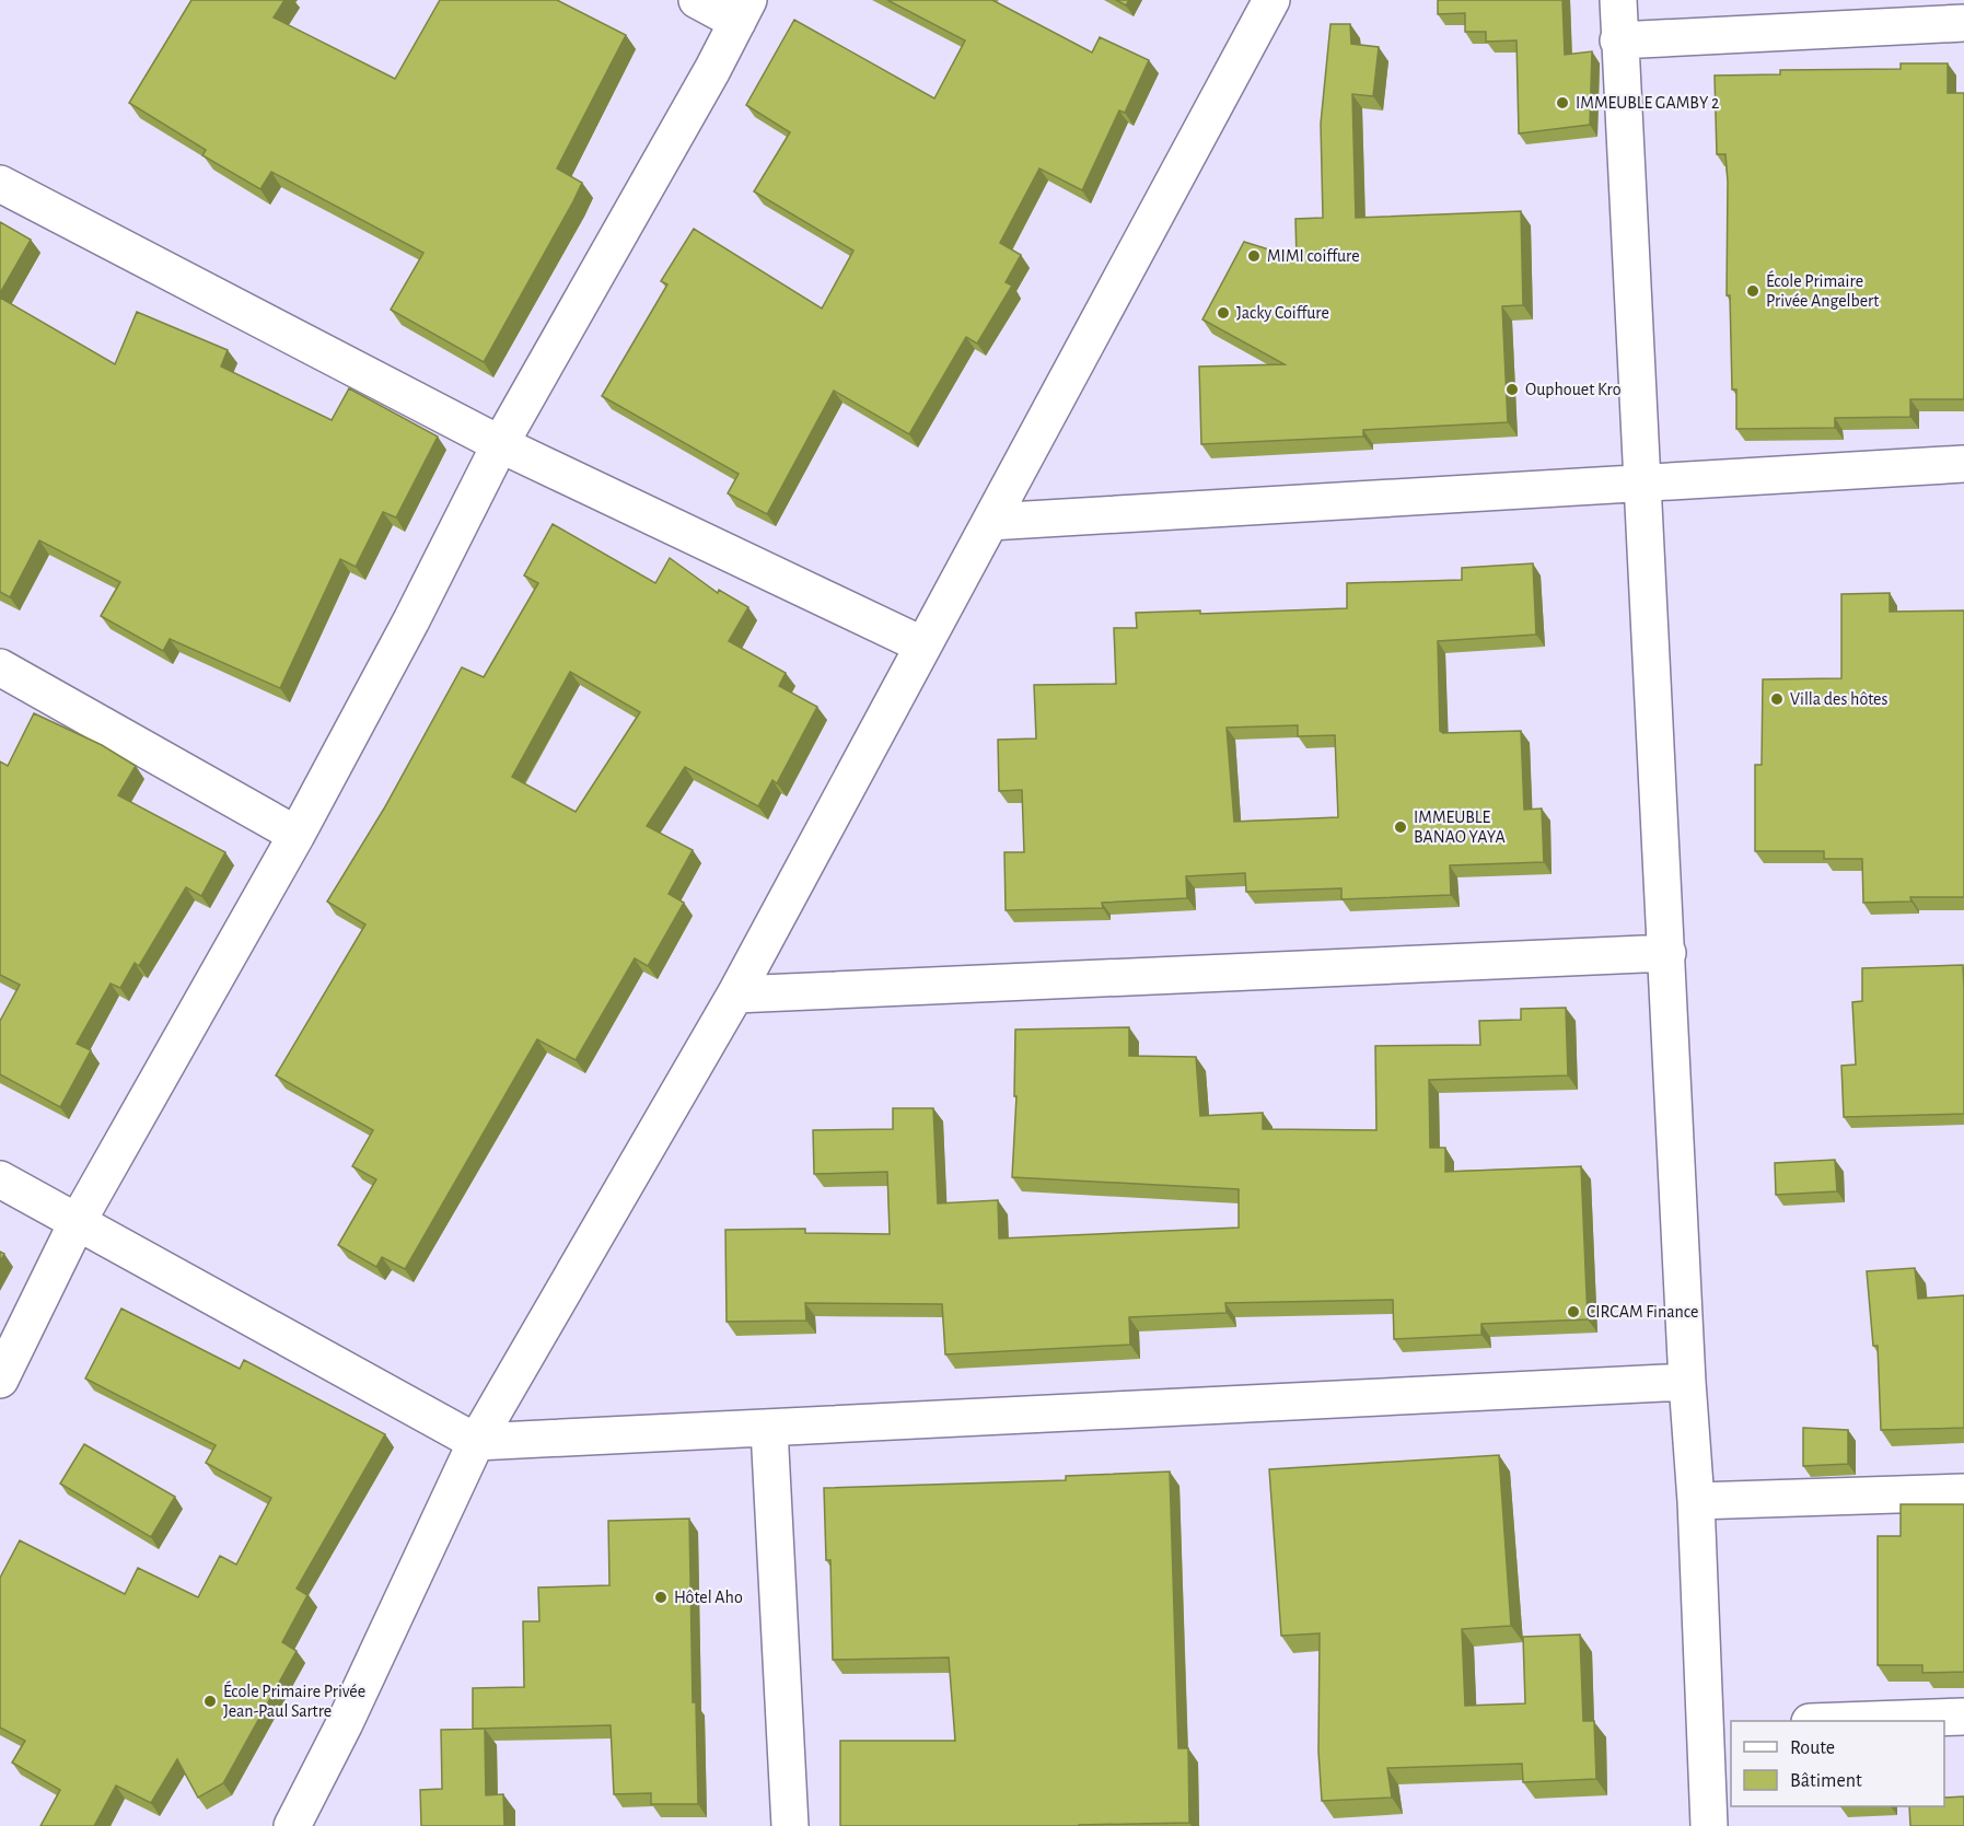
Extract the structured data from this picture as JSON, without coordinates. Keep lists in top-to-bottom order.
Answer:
{
  "places": [
    "IMMEUBLE GAMBY 2",
    "MIMI coiffure",
    "École Primaire Privée Angelbert",
    "Jacky Coiffure",
    "Ouphouet Kro",
    "Villa des hôtes",
    "IMMEUBLE BANAO YAYA",
    "CIRCAM Finance",
    "Hôtel Aho",
    "École Primaire Privée Jean-Paul Sartre"
  ],
  "legend": ["Route", "Bâtiment"]
}
